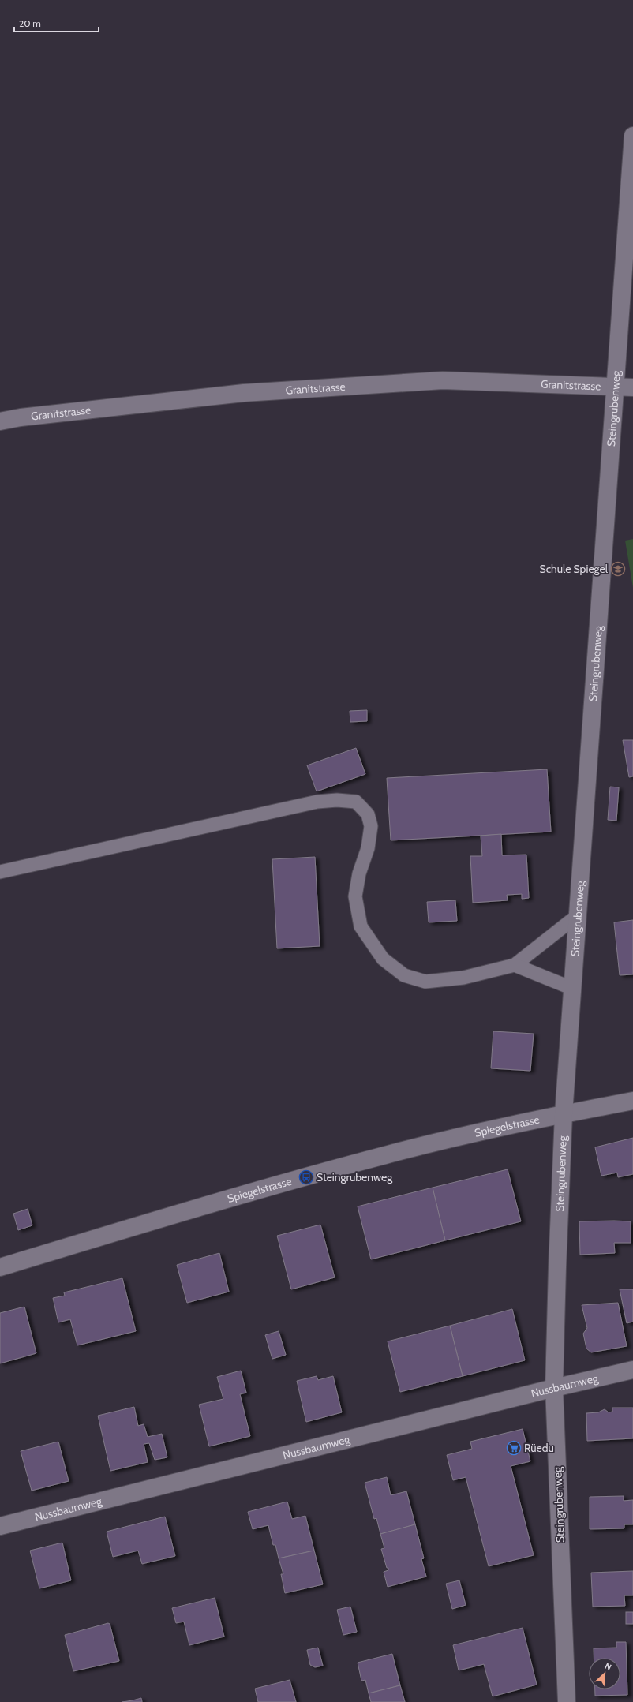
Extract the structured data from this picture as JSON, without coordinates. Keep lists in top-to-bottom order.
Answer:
{
  "streets": {
    "street": [
      "Granitstrasse",
      "Steingrubenweg",
      "Spiegelstrasse",
      "Nussbaumweg"
    ]
  },
  "crossings": [
    ["Granitstrasse", "Steingrubenweg"],
    ["Steingrubenweg", "Spiegelstrasse"],
    ["Steingrubenweg", "Nussbaumweg"]
  ],
  "places": {
    "school or university": ["Schule Spiegel"],
    "bus stop": ["Steingrubenweg"],
    "supermarket": ["Rüedu"]
  },
  "scale_bar": "20 m",
  "north": "top right"
}
